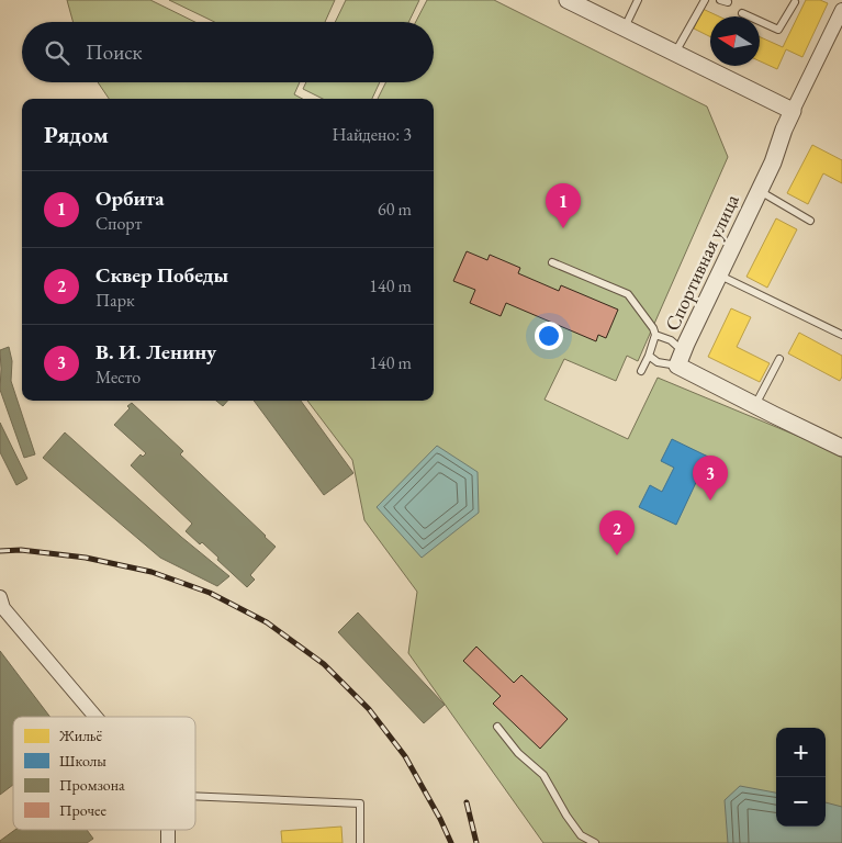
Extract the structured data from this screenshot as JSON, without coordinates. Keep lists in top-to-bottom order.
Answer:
{
  "streets": {
    "street": ["Спортивная улица"]
  },
  "legend": [
    "Жильё",
    "Школы",
    "Промзона",
    "Прочее"
  ],
  "north": "left",
  "page": {
    "search": "Поиск",
    "heading": ["Рядом", "Найдено: 3"],
    "list": [
      {
        "mark": "1",
        "name": "Орбита",
        "note": "Спорт",
        "value": "60 m"
      },
      {
        "mark": "2",
        "name": "Сквер Победы",
        "note": "Парк",
        "value": "140 m"
      },
      {
        "mark": "3",
        "name": "В. И. Ленину",
        "note": "Место",
        "value": "140 m"
      }
    ],
    "pins": ["1", "3", "2"],
    "map_buttons": ["+", "−"]
  }
}
